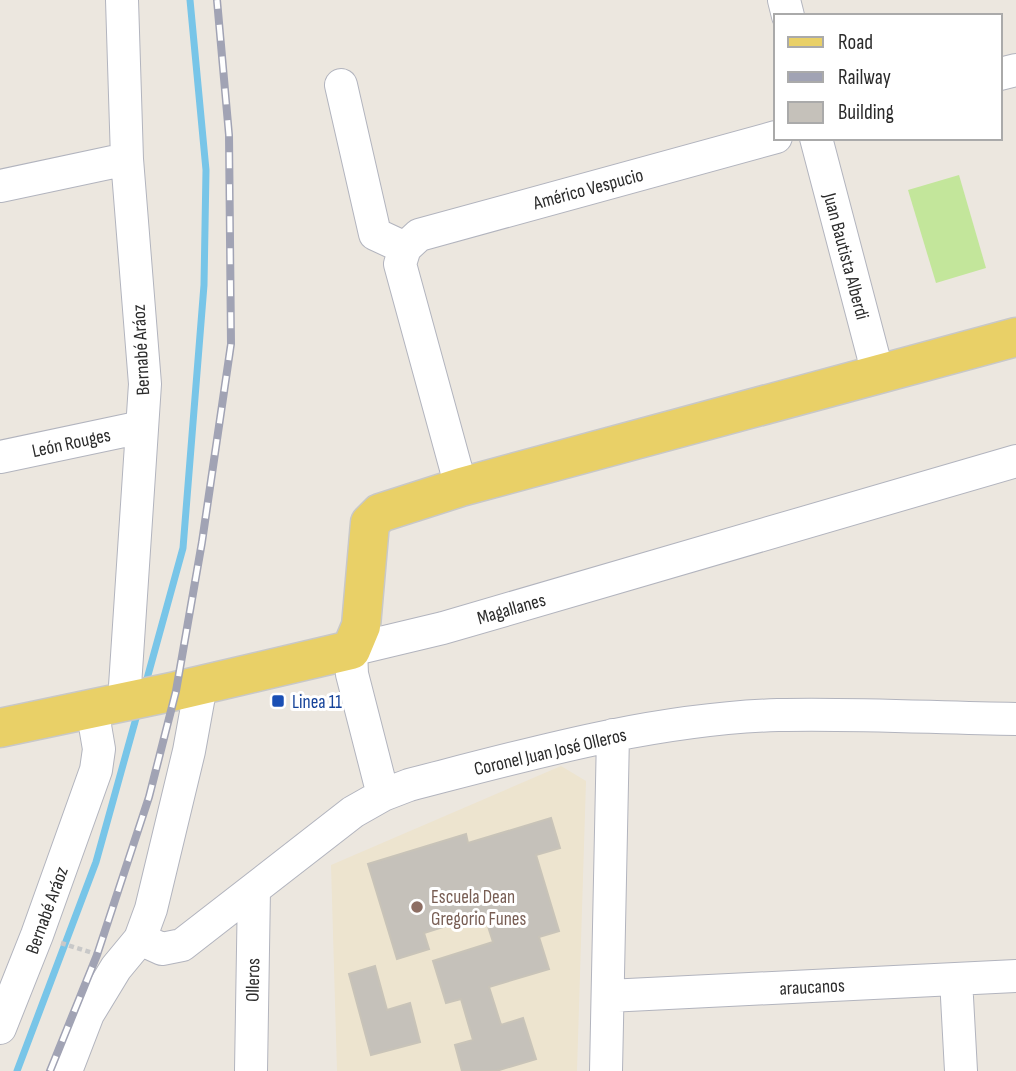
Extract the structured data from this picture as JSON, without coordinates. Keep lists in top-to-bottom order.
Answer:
{
  "streets": {
    "main road": ["Magallanes"],
    "street": [
      "Américo Vespucio",
      "Juan Bautista Alberdi",
      "Bernabé Aráoz",
      "León Rouges",
      "Coronel Juan José Olleros",
      "Olleros",
      "araucanos"
    ]
  },
  "crossings": [
    ["Bernabé Aráoz", "León Rouges"],
    ["Bernabé Aráoz", "Magallanes"],
    ["Coronel Juan José Olleros", "Olleros"]
  ],
  "places": {
    "transit": ["Linea 11"],
    "other": ["Escuela Dean Gregorio Funes"]
  },
  "legend": ["Road", "Railway", "Building"]
}
